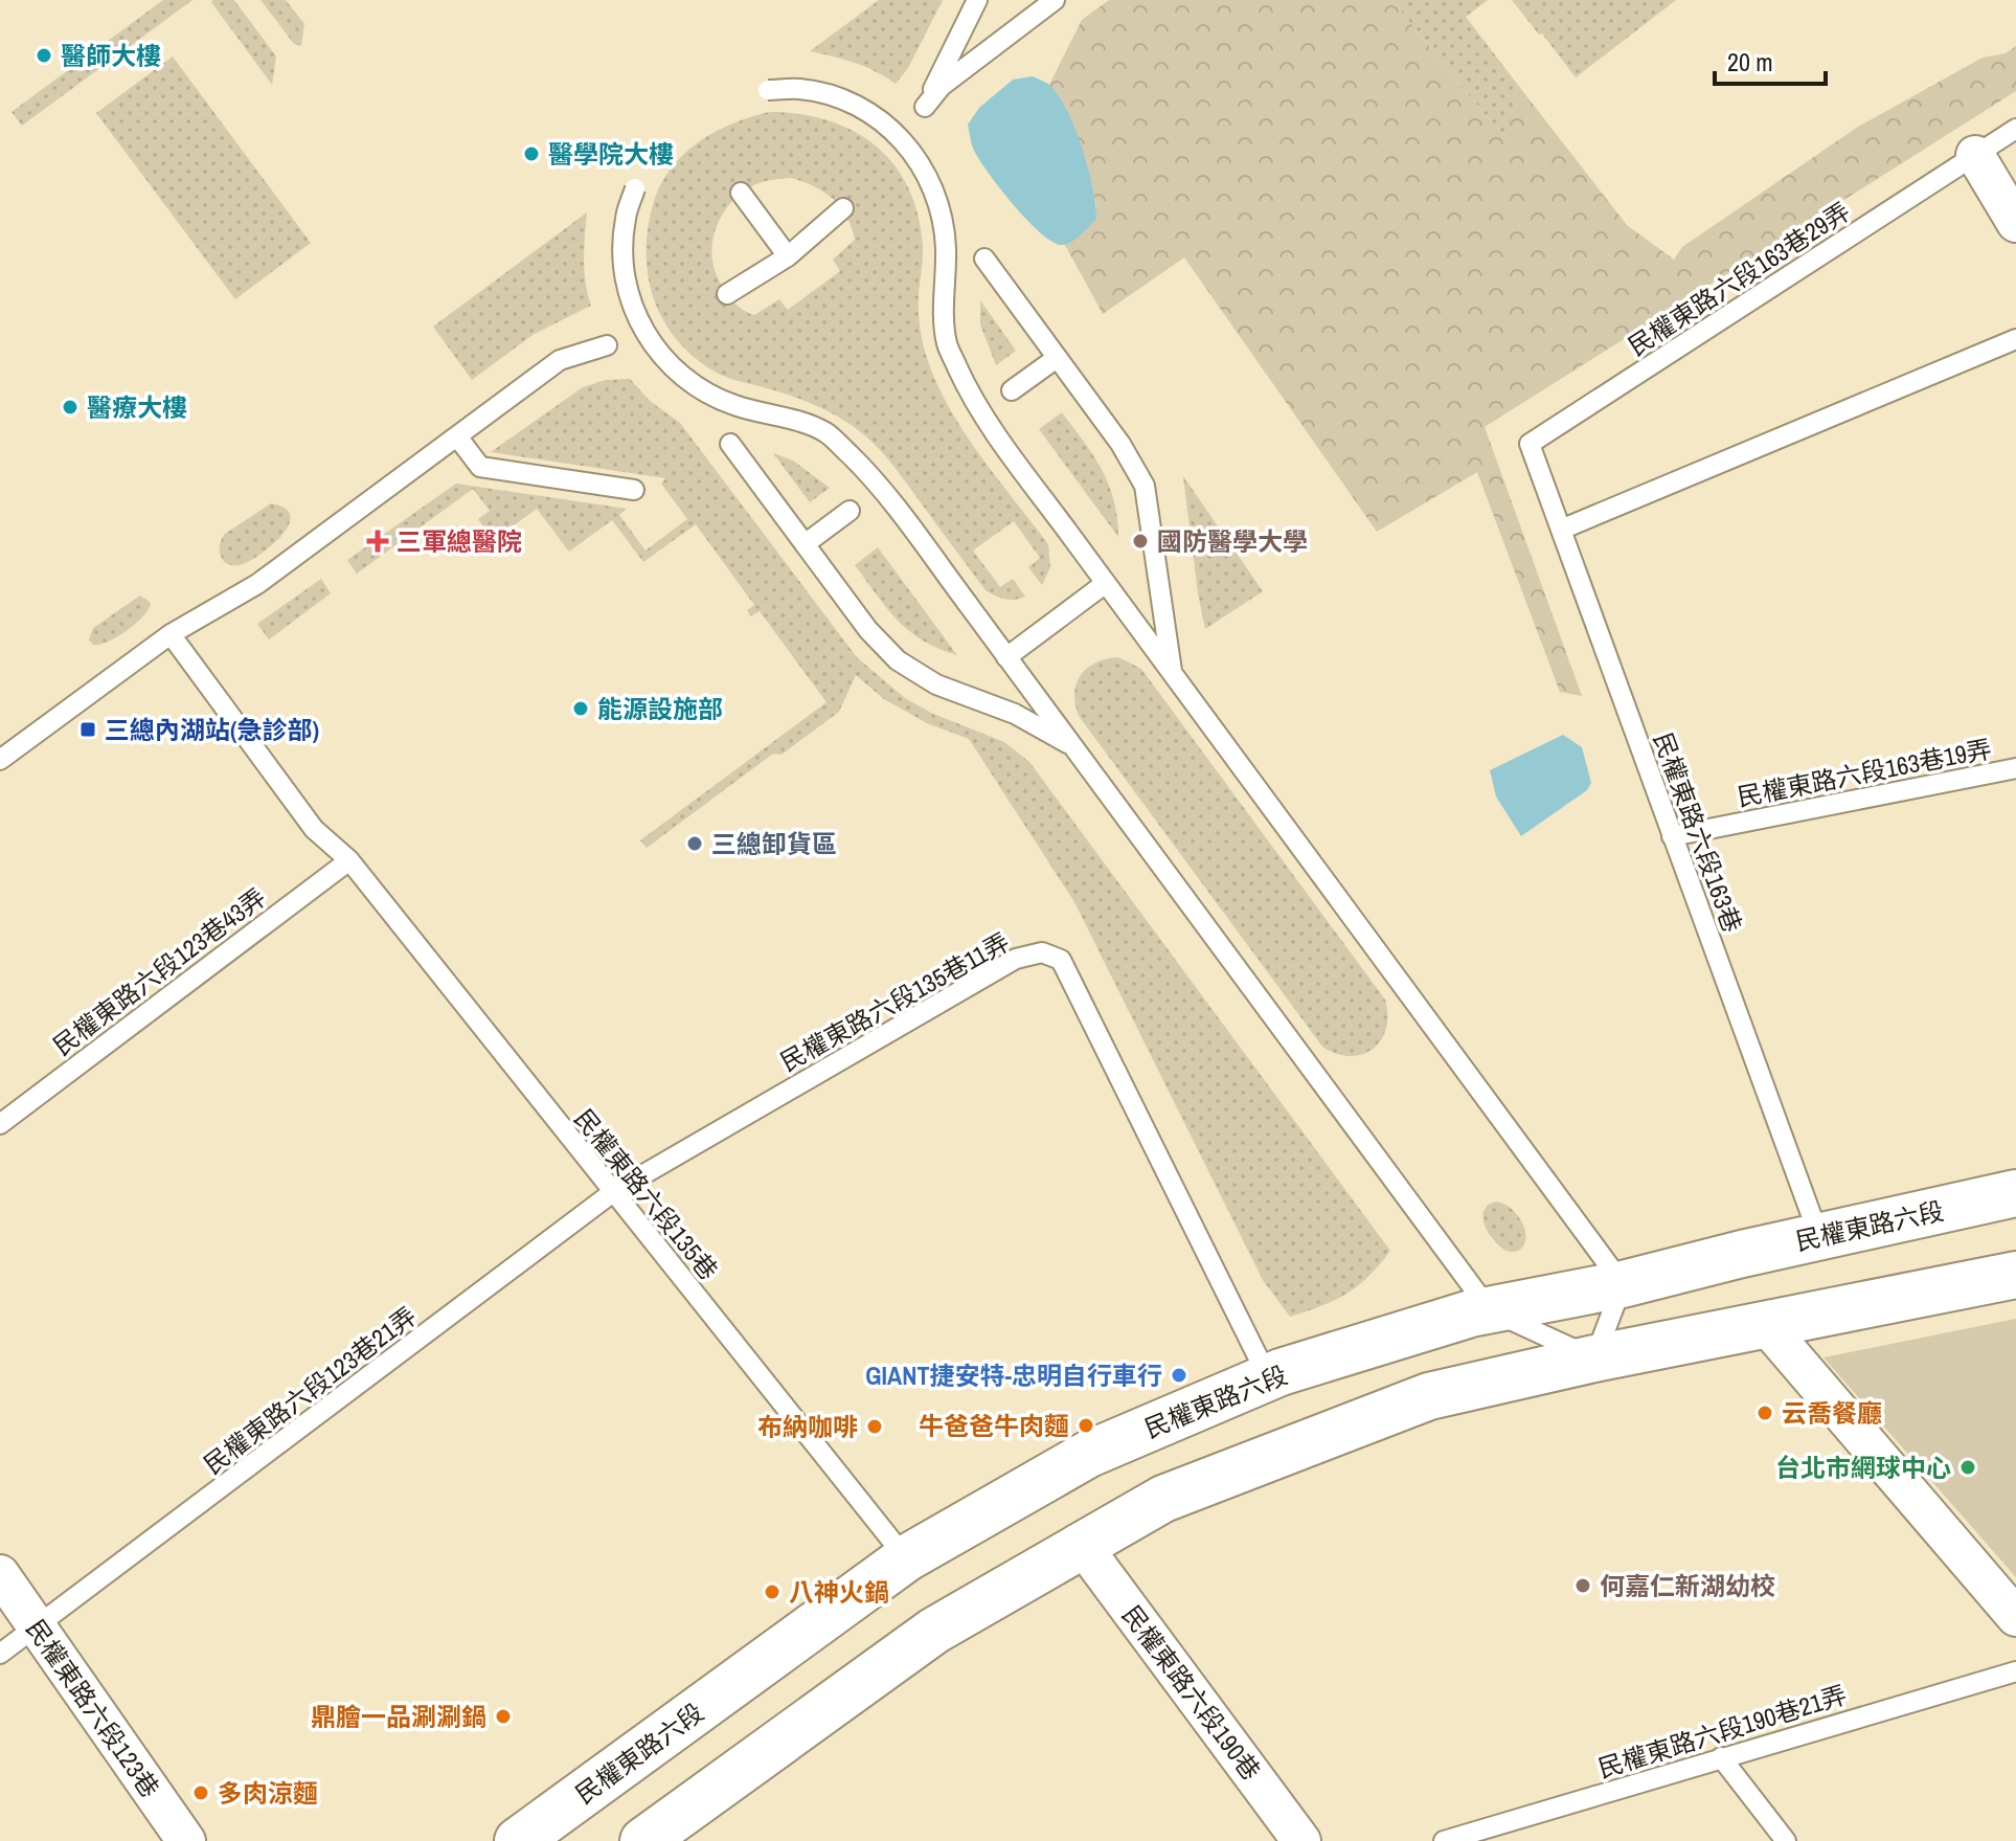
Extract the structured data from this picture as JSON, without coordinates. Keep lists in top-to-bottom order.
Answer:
{
  "streets": {
    "main road": ["民權東路六段"],
    "street": ["民權東路六段190巷", "民權東路六段123巷"],
    "lane": [
      "民權東路六段163巷29弄",
      "民權東路六段163巷19弄",
      "民權東路六段163巷",
      "民權東路六段123巷43弄",
      "民權東路六段135巷11弄",
      "民權東路六段135巷",
      "民權東路六段123巷21弄",
      "民權東路六段190巷21弄"
    ]
  },
  "crossings": [
    ["民權東路六段163巷29弄", "民權東路六段163巷"],
    ["民權東路六段163巷19弄", "民權東路六段163巷"],
    ["民權東路六段163巷", "民權東路六段"],
    ["民權東路六段123巷43弄", "民權東路六段135巷"],
    ["民權東路六段135巷11弄", "民權東路六段135巷"],
    ["民權東路六段135巷11弄", "民權東路六段"],
    ["民權東路六段135巷11弄", "民權東路六段123巷21弄"],
    ["民權東路六段135巷", "民權東路六段"],
    ["民權東路六段135巷", "民權東路六段123巷21弄"],
    ["民權東路六段123巷21弄", "民權東路六段123巷"]
  ],
  "places": {
    "other": [
      "醫師大樓",
      "醫學院大樓",
      "醫療大樓",
      "國防醫學大學",
      "能源設施部",
      "三總卸貨區",
      "GIANT捷安特-忠明自行車行",
      "云喬餐廳",
      "牛爸爸牛肉麵",
      "布納咖啡",
      "台北市網球中心",
      "何嘉仁新湖幼校",
      "八神火鍋",
      "鼎膾一品涮涮鍋",
      "多肉涼麵"
    ],
    "health": ["三軍總醫院"],
    "transit": ["三總內湖站(急診部)"]
  },
  "scale_bar": "20 m"
}
